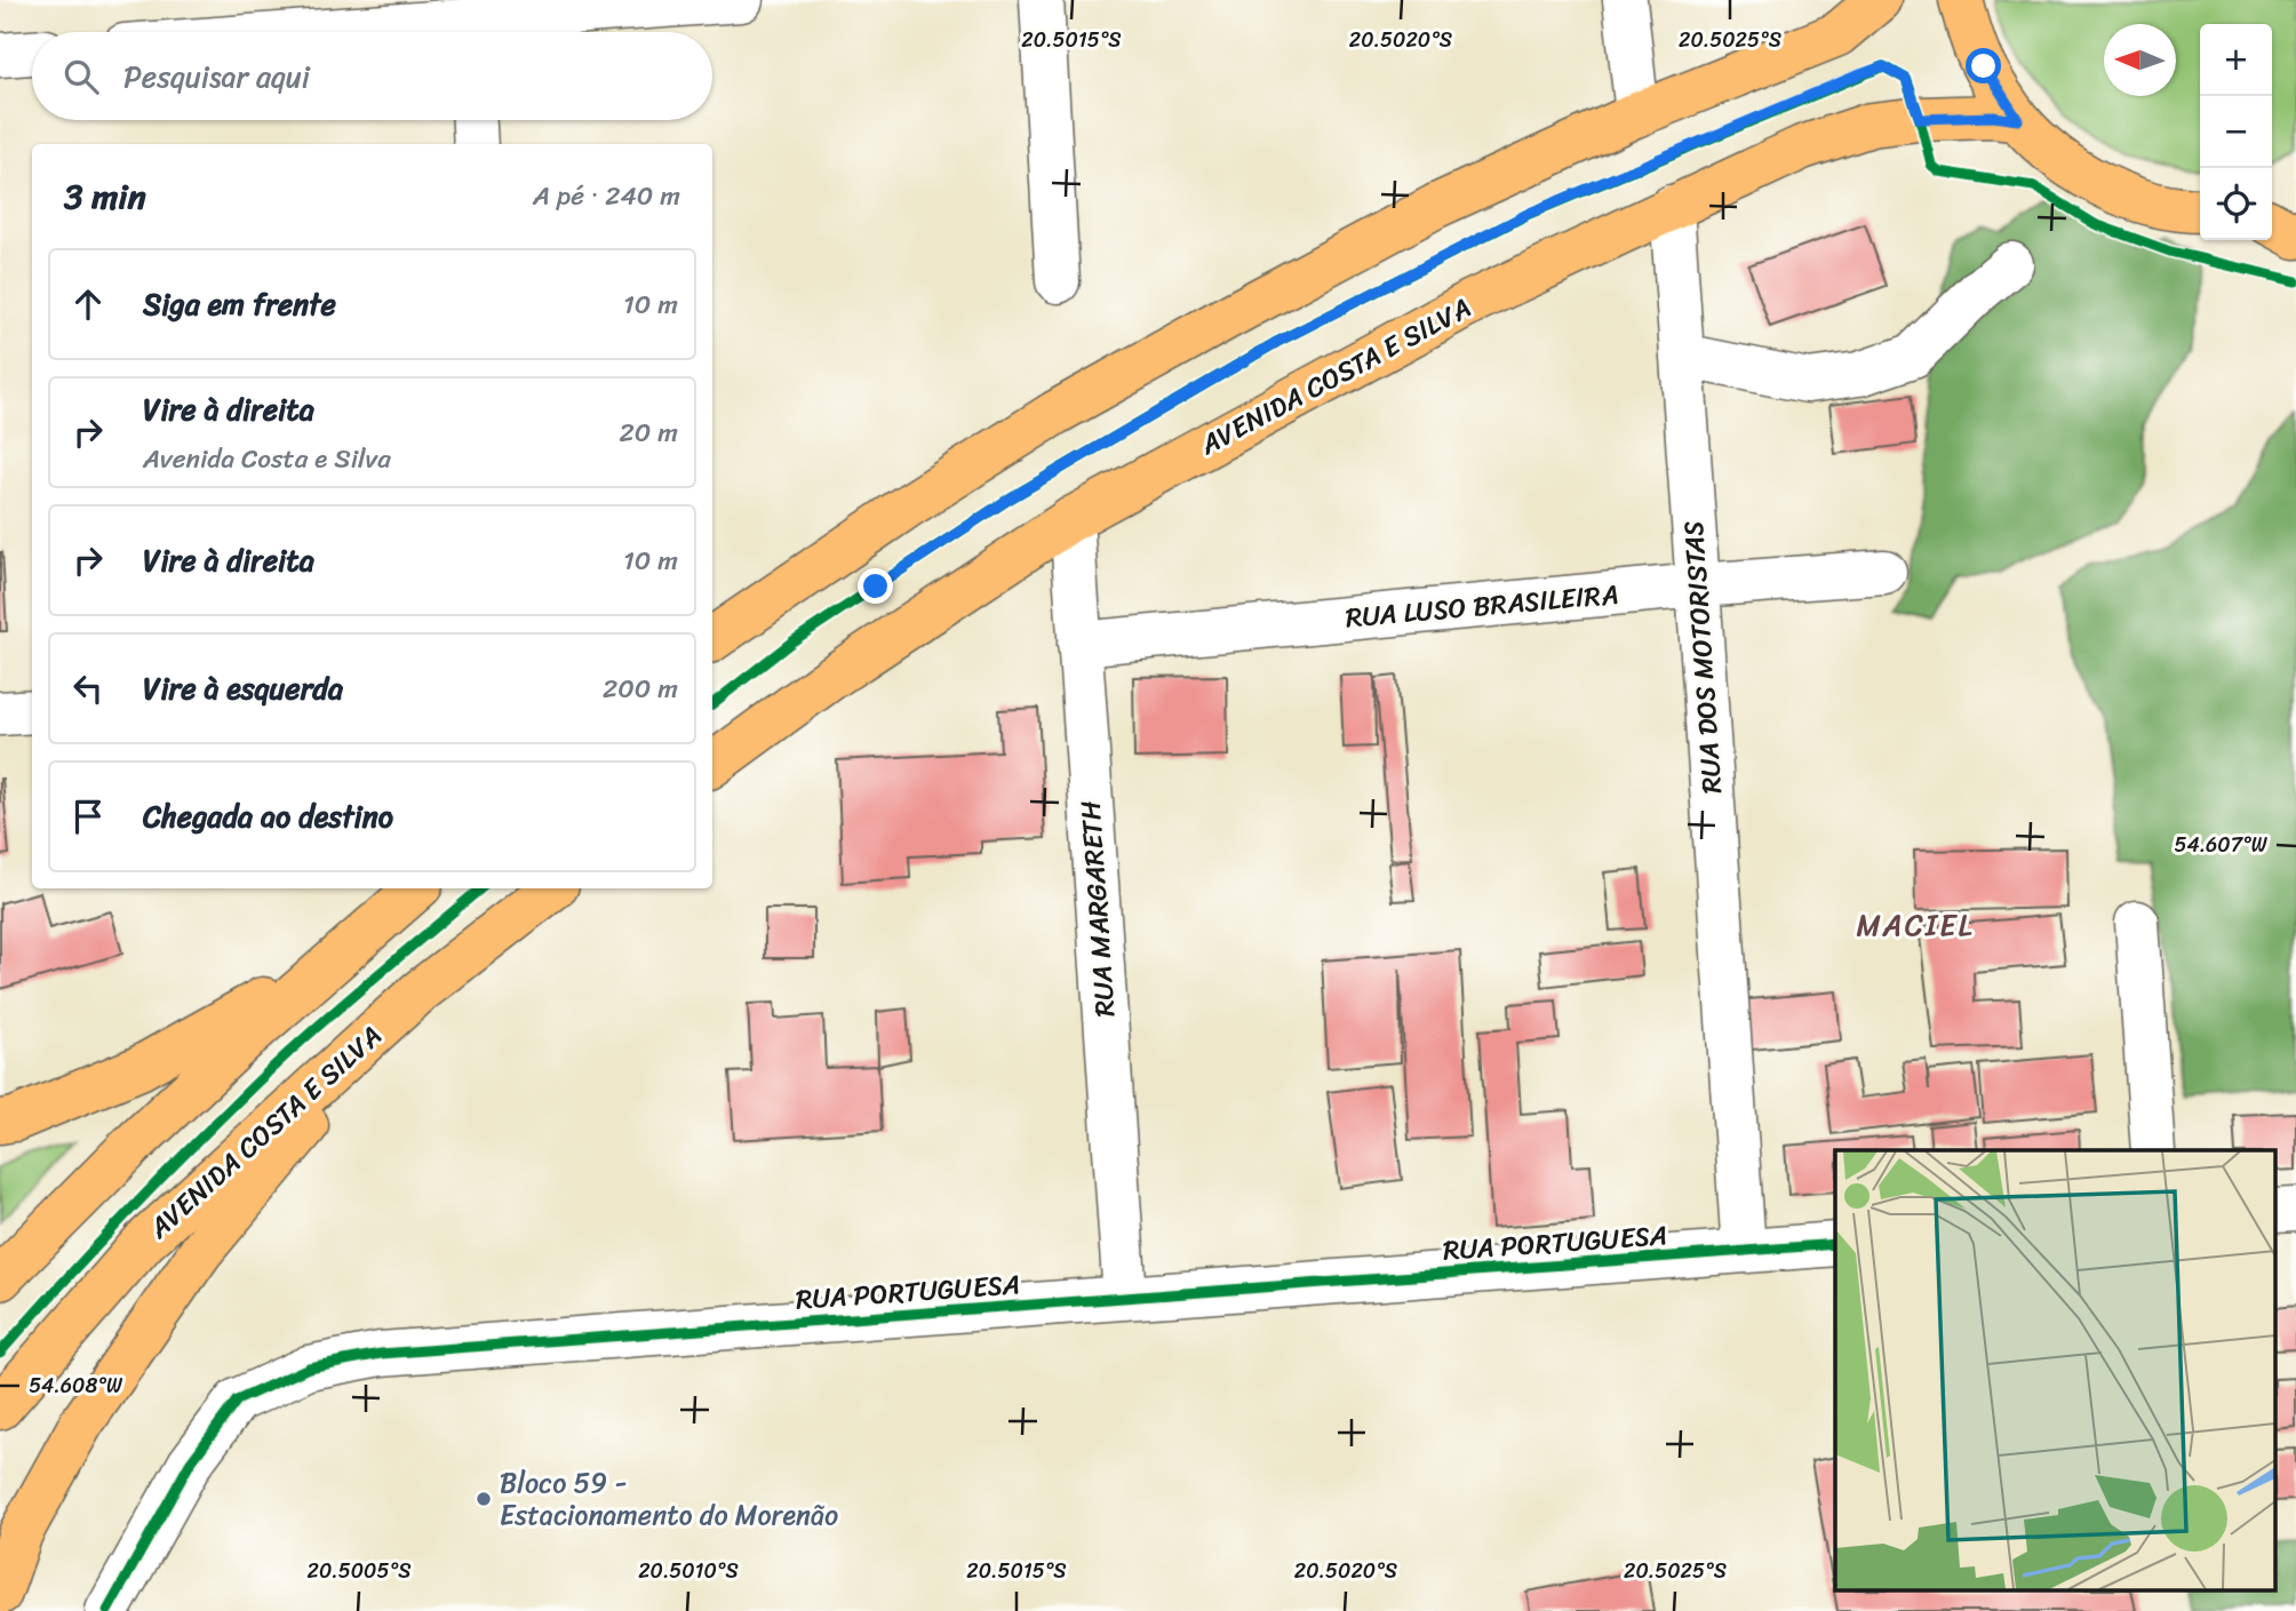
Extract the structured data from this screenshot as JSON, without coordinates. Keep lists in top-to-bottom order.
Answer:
{
  "streets": {
    "main road": ["AVENIDA COSTA E SILVA"],
    "street": [
      "RUA LUSO BRASILEIRA",
      "RUA DOS MOTORISTAS",
      "RUA MARGARETH",
      "RUA PORTUGUESA"
    ]
  },
  "crossings": [
    ["AVENIDA COSTA E SILVA", "RUA DOS MOTORISTAS"],
    ["AVENIDA COSTA E SILVA", "RUA MARGARETH"],
    ["RUA LUSO BRASILEIRA", "RUA DOS MOTORISTAS"],
    ["RUA LUSO BRASILEIRA", "RUA MARGARETH"],
    ["RUA DOS MOTORISTAS", "RUA PORTUGUESA"],
    ["RUA MARGARETH", "RUA PORTUGUESA"]
  ],
  "districts": ["MACIEL"],
  "places": ["Bloco 59 - Estacionamento do Morenão"],
  "north": "left",
  "page": {
    "map_buttons": ["+", "−"],
    "search": "Pesquisar aqui",
    "heading": ["3 min", "A pé · 240 m"],
    "list": [
      ["Siga em frente", "10 m"],
      ["Vire à direita", "Avenida Costa e Silva", "20 m"],
      ["Vire à direita", "10 m"],
      ["Vire à esquerda", "200 m"],
      "Chegada ao destino"
    ]
  },
  "coordinates": [
    "20.5015°S",
    "20.5020°S",
    "20.5025°S",
    "54.607°W",
    "54.608°W",
    "20.5005°S",
    "20.5010°S"
  ]
}
